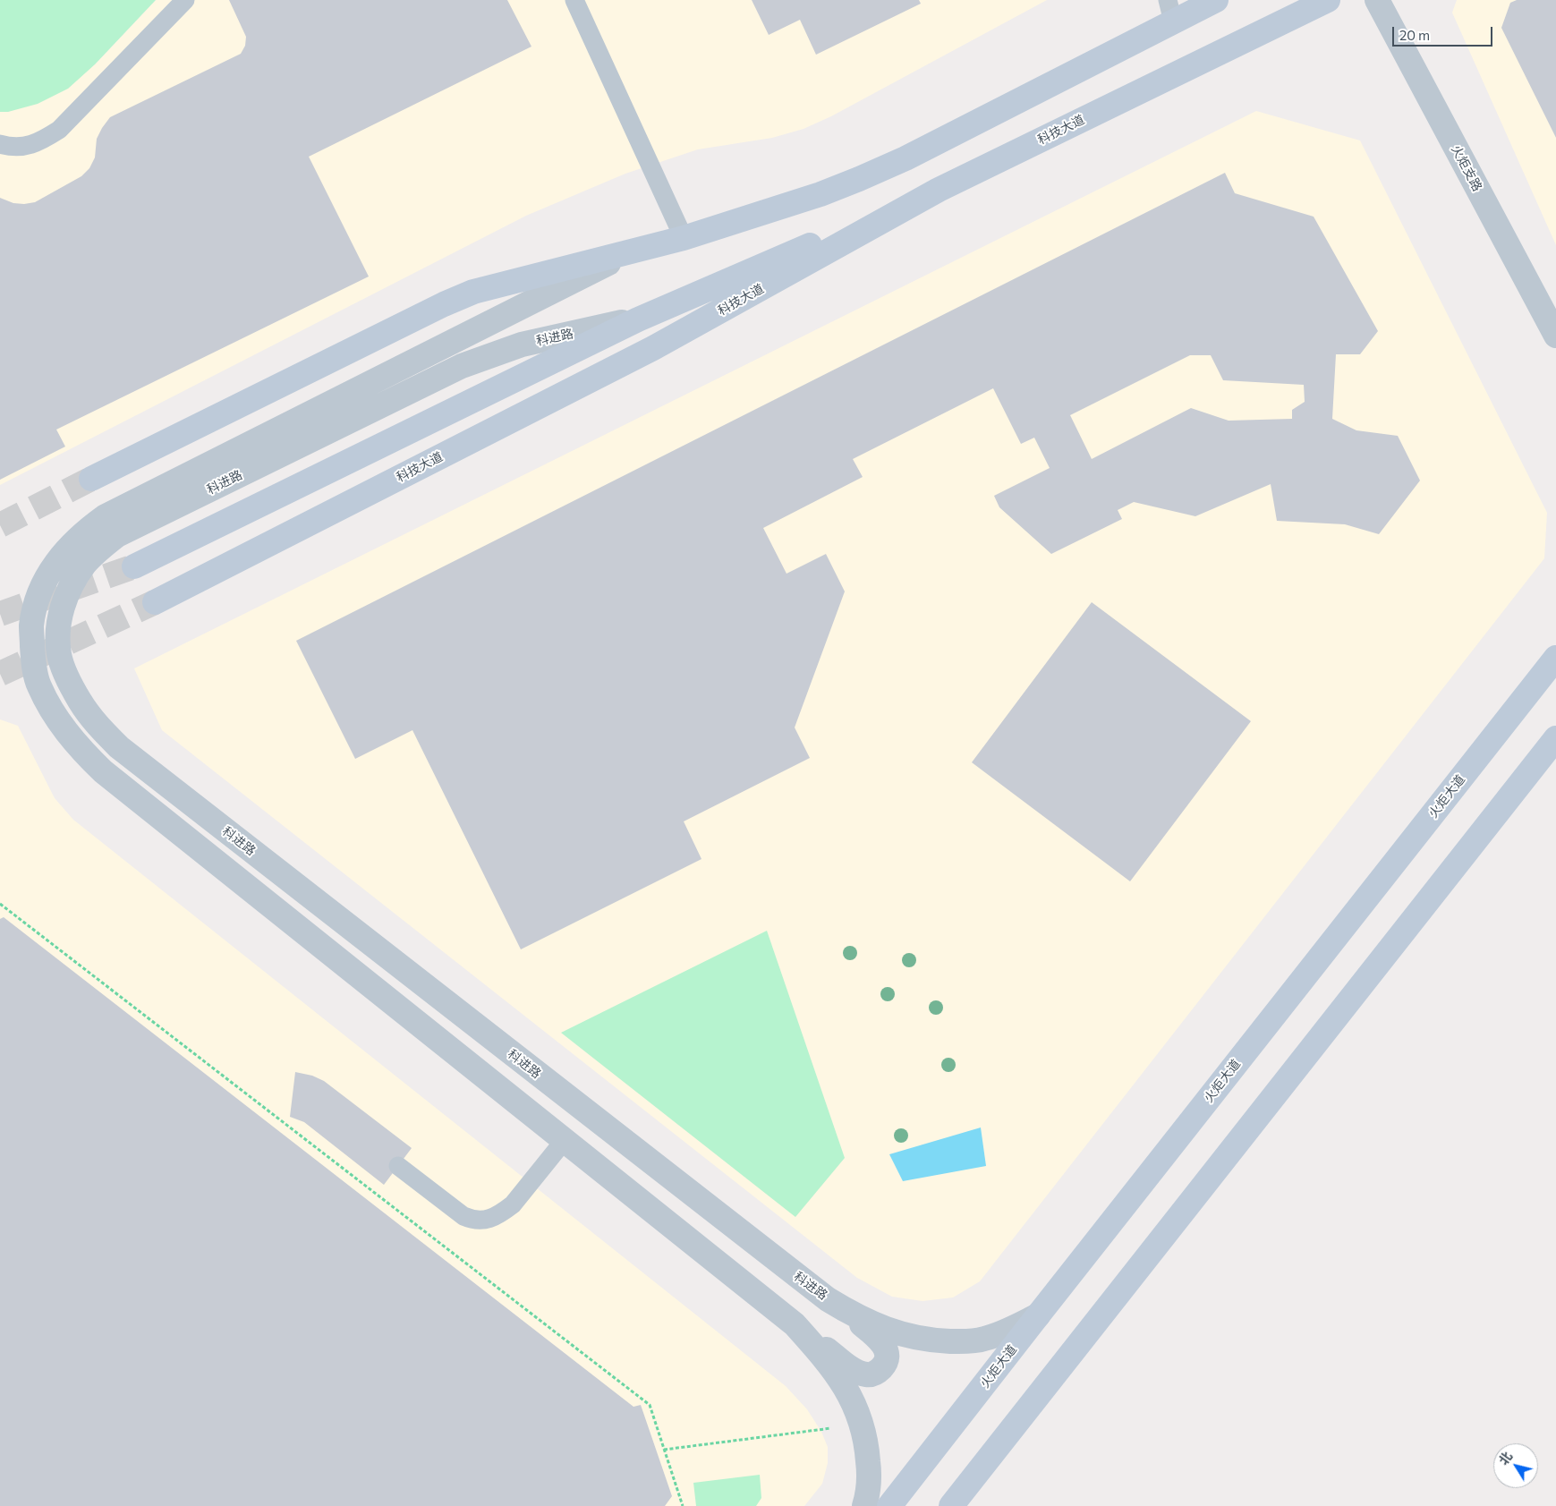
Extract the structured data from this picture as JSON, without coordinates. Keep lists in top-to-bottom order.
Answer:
{
  "streets": {
    "main road": ["科技大道", "火炬大道"],
    "street": ["火炬支路", "科进路"]
  },
  "crossings": [
    ["科进路", "火炬大道"]
  ],
  "scale_bar": "20 m",
  "north": "top left"
}
